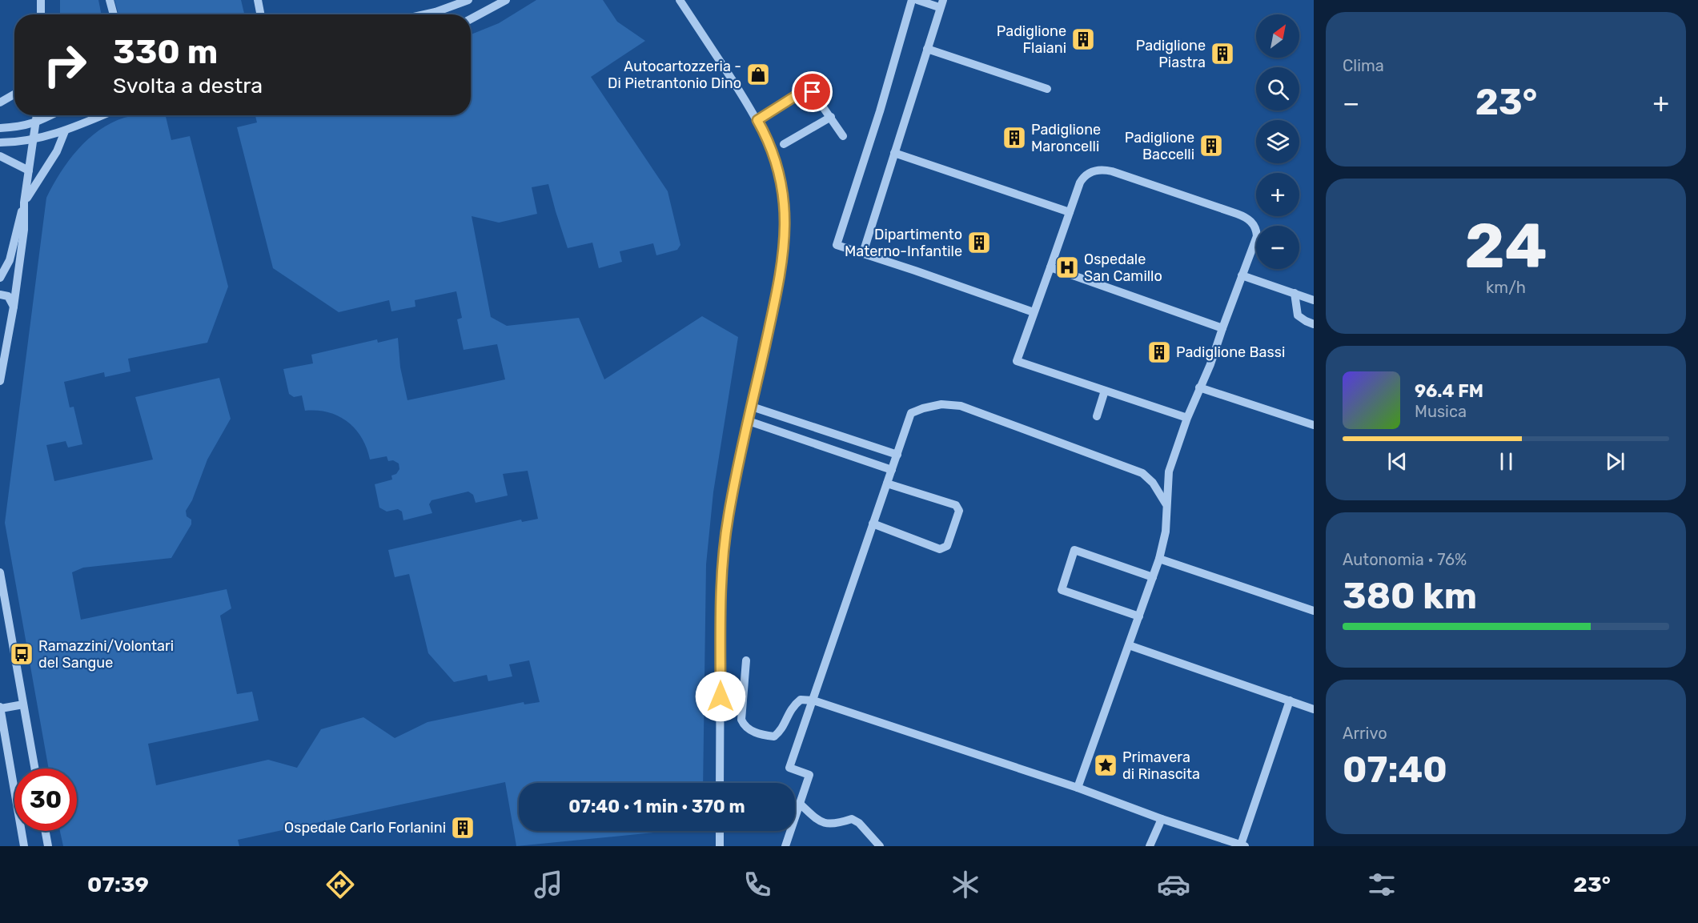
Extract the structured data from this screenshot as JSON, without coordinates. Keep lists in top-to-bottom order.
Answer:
{
  "places": {
    "building": [
      "Padiglione Flaiani",
      "Padiglione Piastra",
      "Padiglione Maroncelli",
      "Padiglione Baccelli",
      "Dipartimento Materno-Infantile",
      "Padiglione Bassi",
      "Ospedale Carlo Forlanini"
    ],
    "shop": ["Autocartozzeria - Di Pietrantonio Dino"],
    "hospital": ["Ospedale San Camillo"],
    "bus stop": ["Ramazzini/Volontari del Sangue"],
    "place": ["Primavera di Rinascita"]
  },
  "north": "top right",
  "page": {
    "tile": [
      "Clima",
      ["24", "km/h"],
      ["Autonomia · 76%", "380 km"],
      ["Arrivo", "07:40"]
    ],
    "map_buttons": ["+", "−"],
    "turn": ["330 m", "Svolta a destra"],
    "heat": ["−", "23°", "+"],
    "song": ["96.4 FM", "Musica"],
    "limit": "30",
    "trip": "07:40 · 1 min · 370 m",
    "tabs": ["07:39", "23°"]
  }
}
